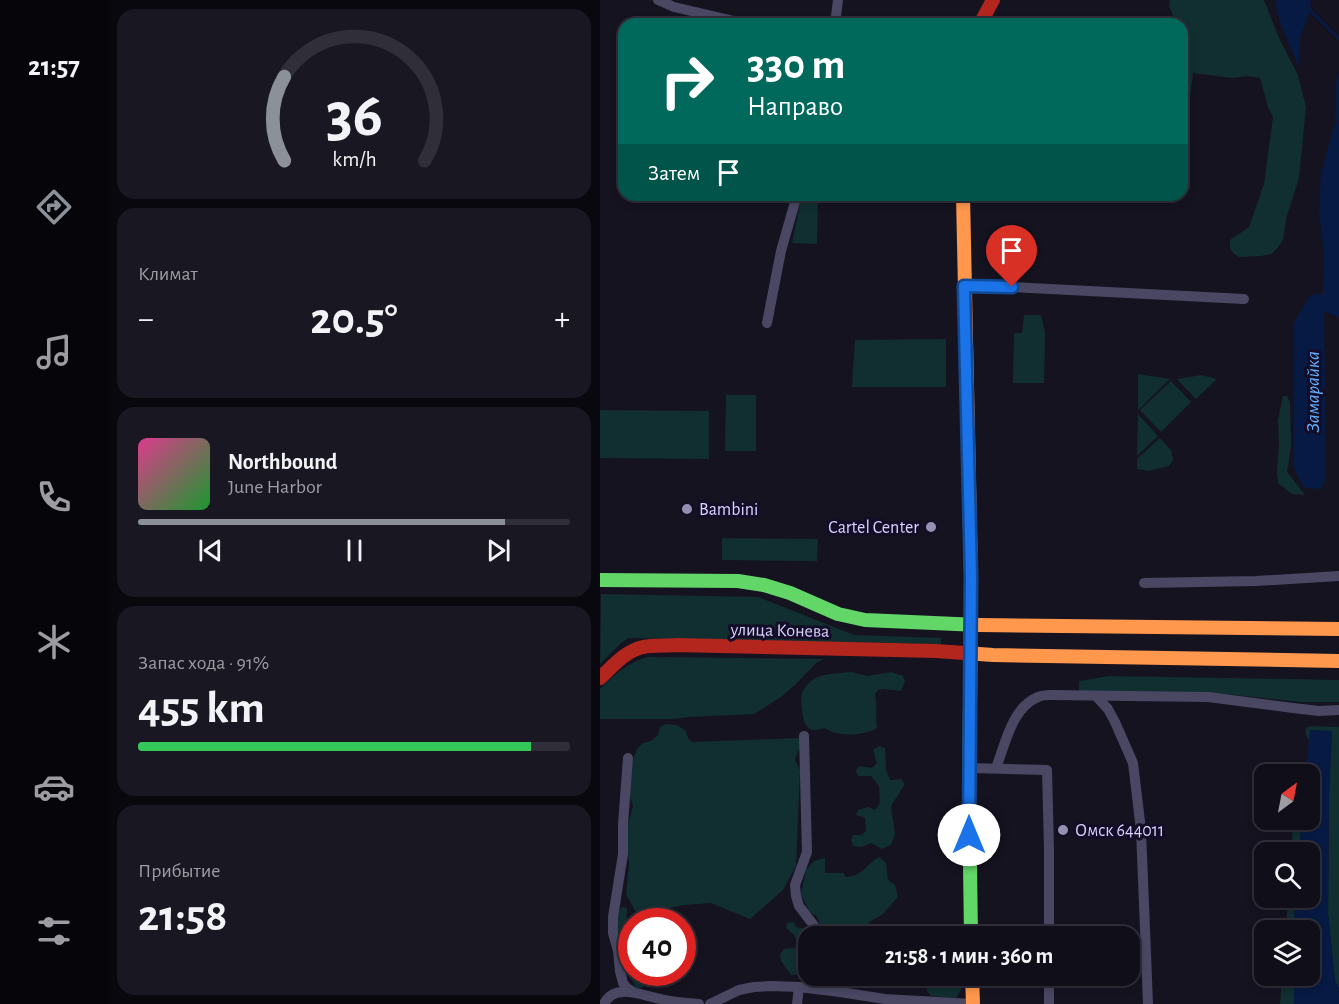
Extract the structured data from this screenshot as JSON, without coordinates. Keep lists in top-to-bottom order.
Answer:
{
  "streets": {
    "main road": ["улица Конева"]
  },
  "water": ["Замарайка"],
  "places": ["Bambini", "Cartel Center", "Омск 644011"],
  "north": "top right",
  "page": {
    "tabs": "21:57",
    "turn": ["330 m", "Направо"],
    "then": "Затем",
    "tile": [
      "Климат",
      ["Запас хода · 91%", "455 km"],
      ["Прибытие", "21:58"]
    ],
    "heat": ["−", "20.5°", "+"],
    "song": ["Northbound", "June Harbor"],
    "limit": "40",
    "trip": "21:58 · 1 мин · 360 m",
    "gauge": ["36", "km/h"]
  }
}
